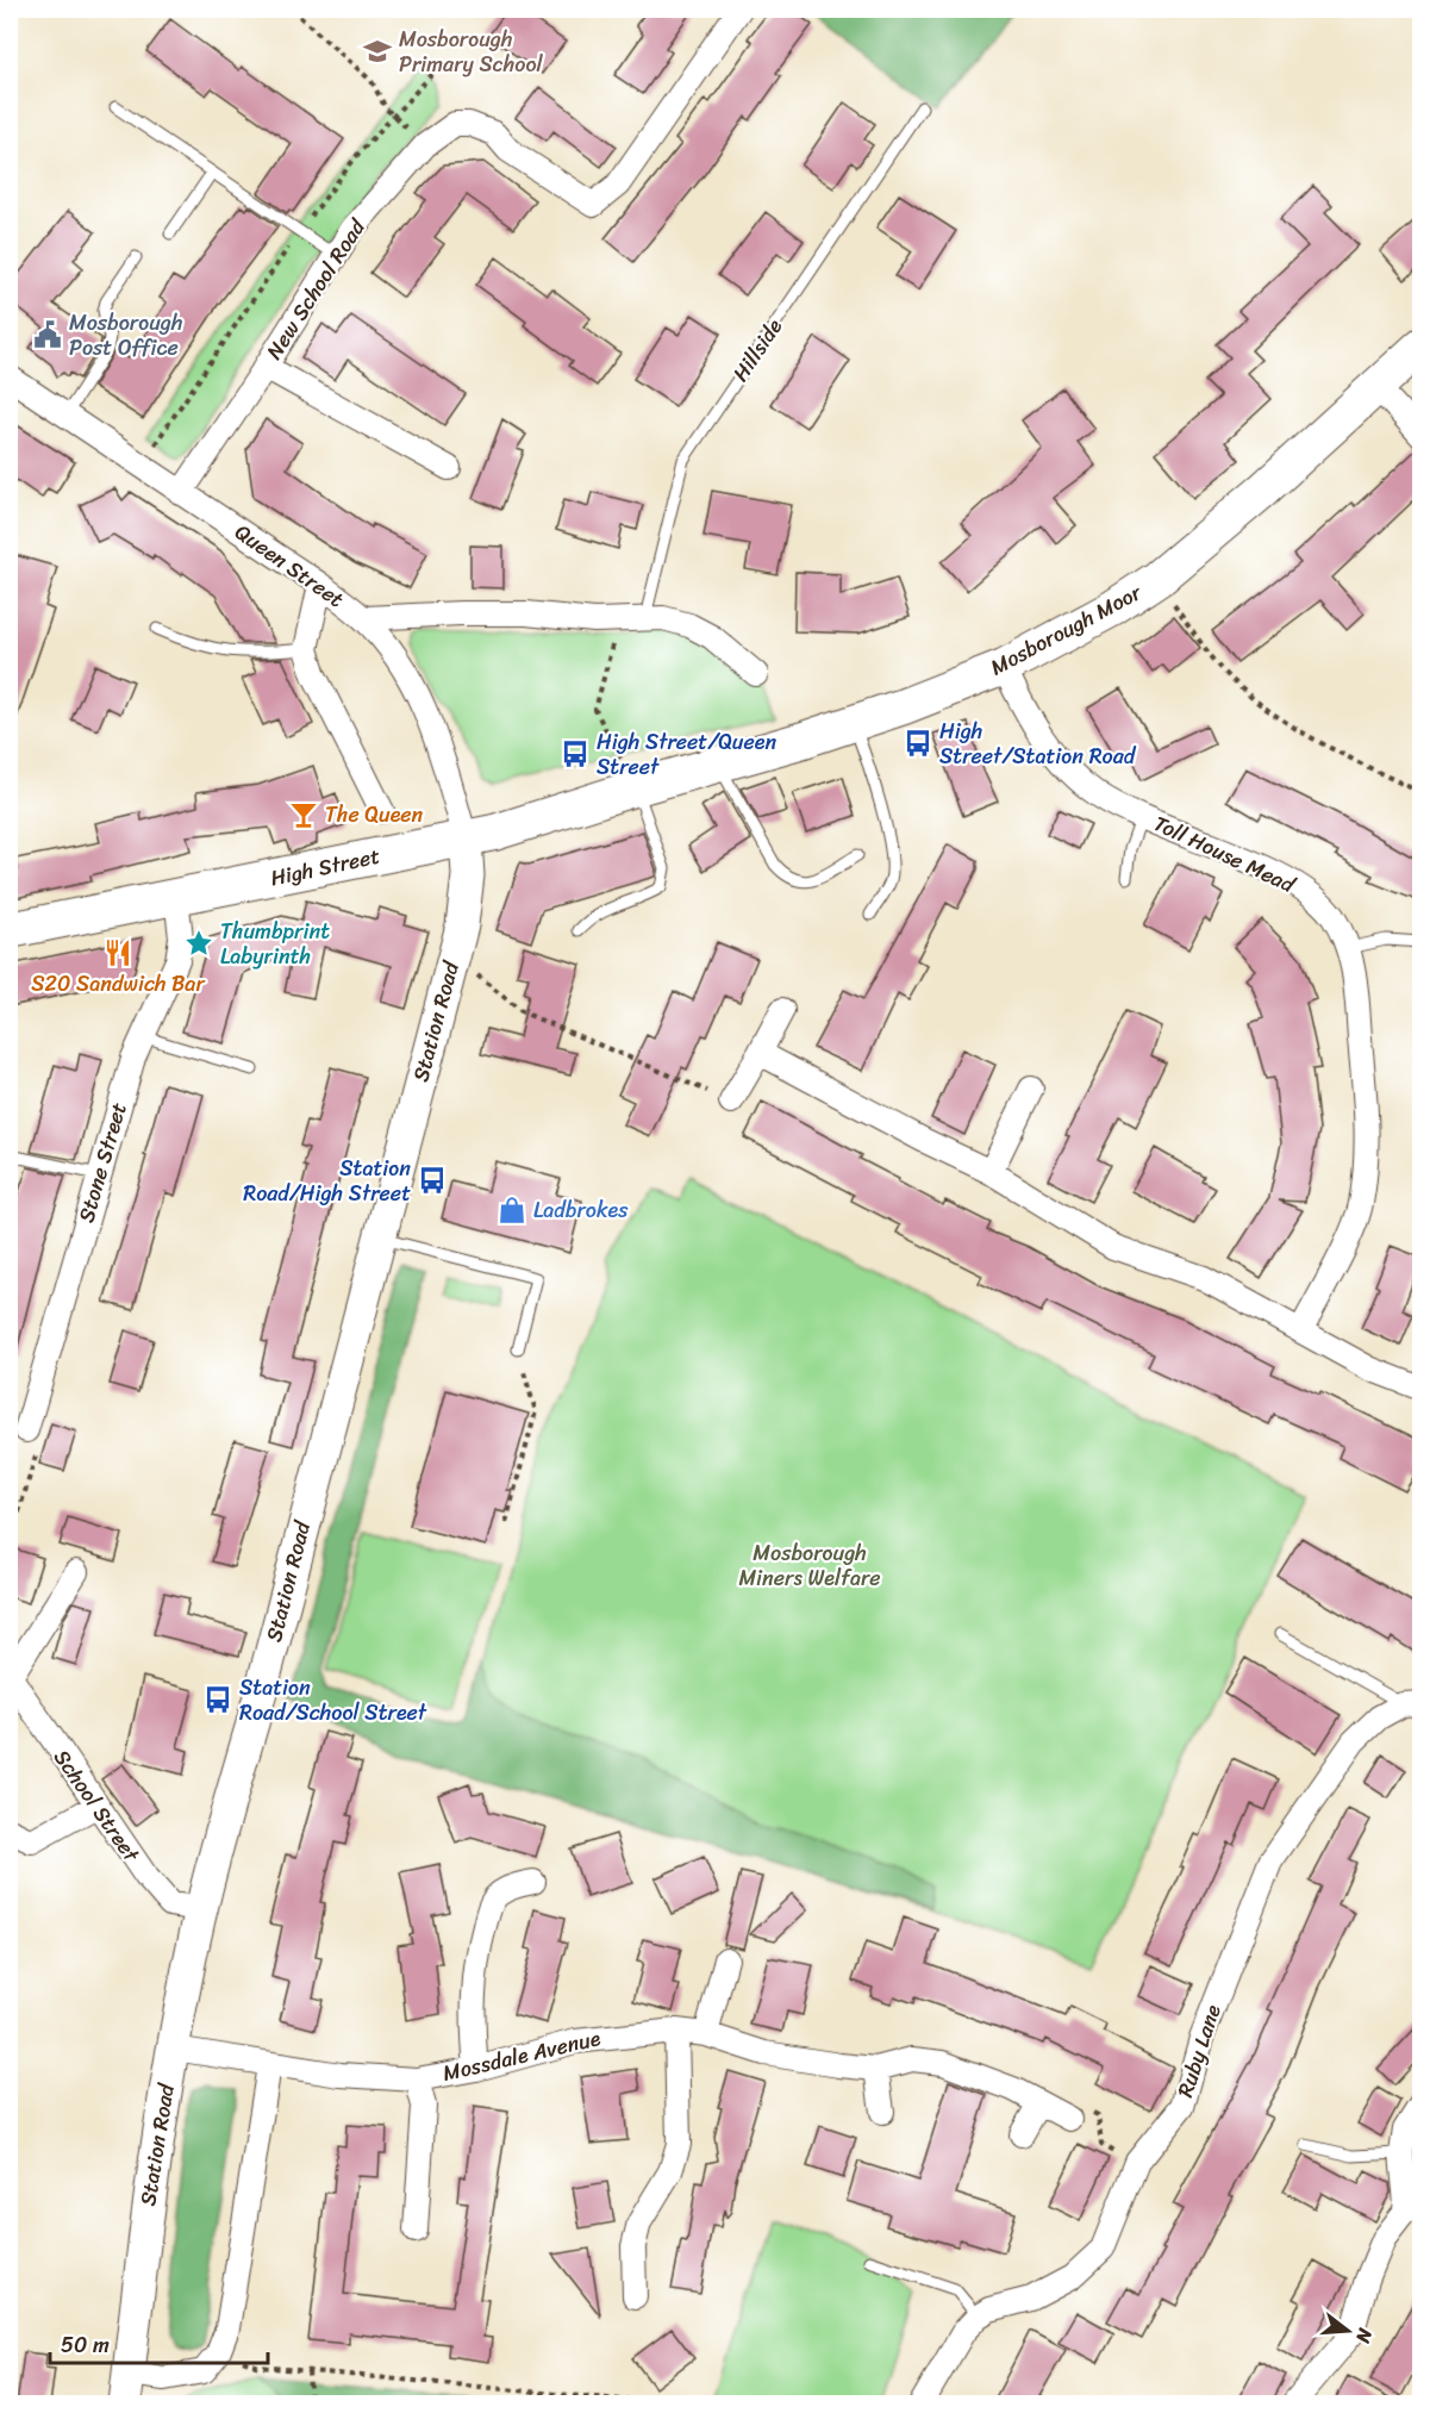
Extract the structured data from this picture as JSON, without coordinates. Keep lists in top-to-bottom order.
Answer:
{
  "streets": {
    "main road": ["Mosborough Moor", "High Street", "Station Road"],
    "street": [
      "New School Road",
      "Queen Street",
      "Toll House Mead",
      "Stone Street",
      "School Street",
      "Ruby Lane",
      "Mossdale Avenue"
    ],
    "lane": ["Hillside"]
  },
  "crossings": [
    ["New School Road", "Queen Street"],
    ["Queen Street", "High Street"],
    ["Queen Street", "Station Road"],
    ["Mosborough Moor", "Toll House Mead"],
    ["Mosborough Moor", "High Street"],
    ["High Street", "Station Road"],
    ["High Street", "Stone Street"],
    ["Station Road", "School Street"],
    ["Station Road", "Mossdale Avenue"]
  ],
  "parks": ["Mosborough Miners Welfare"],
  "places": {
    "school or university": ["Mosborough Primary School"],
    "public building": ["Mosborough Post Office"],
    "bus stop": [
      "High Street/Station Road",
      "High Street/Queen Street",
      "Station Road/High Street",
      "Station Road/School Street"
    ],
    "bar": ["The Queen"],
    "place": ["Thumbprint Labyrinth"],
    "restaurant": ["S20 Sandwich Bar"],
    "shop": ["Ladbrokes"]
  },
  "scale_bar": "50 m",
  "north": "right"
}
